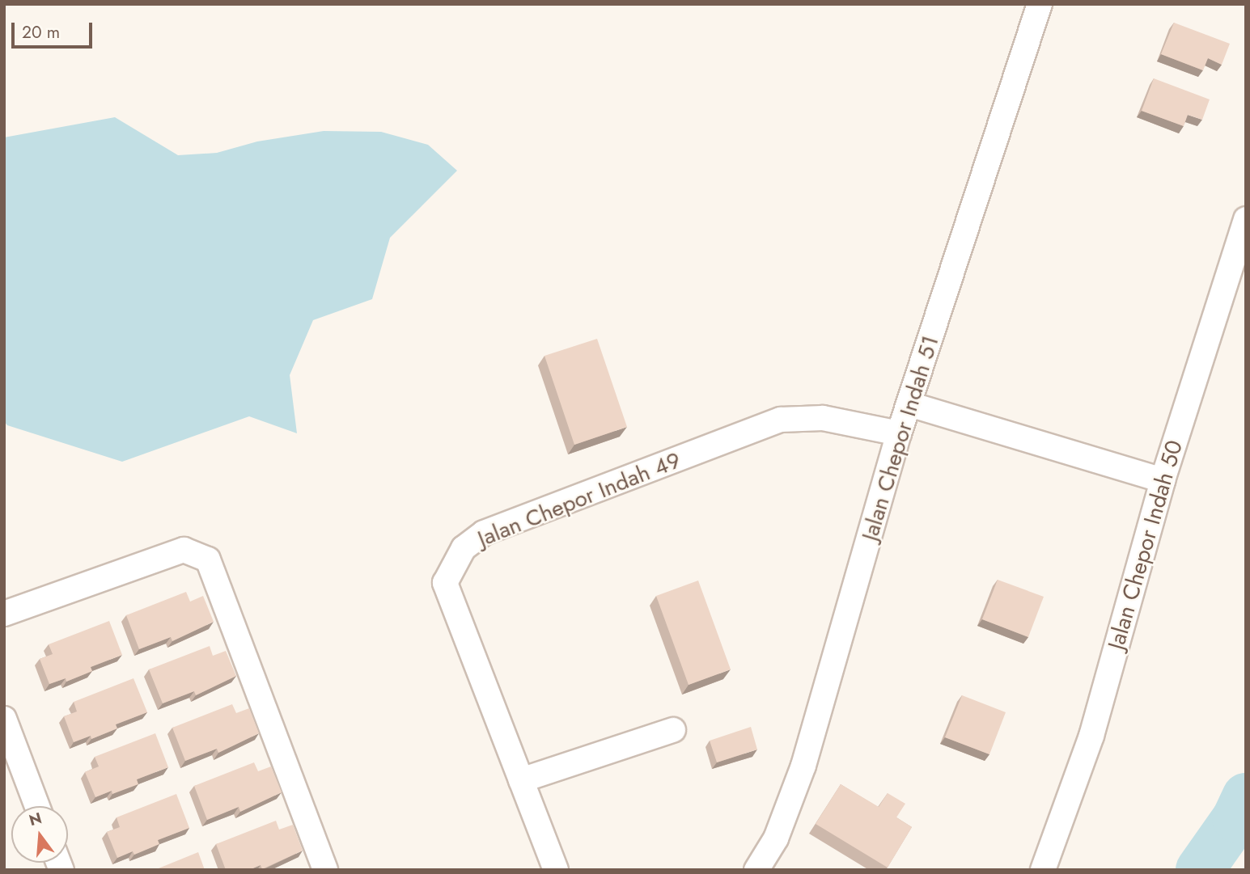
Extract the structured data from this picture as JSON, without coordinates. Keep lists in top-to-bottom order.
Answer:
{
  "streets": {
    "street": ["Jalan Chepor Indah 51", "Jalan Chepor Indah 49", "Jalan Chepor Indah 50"]
  },
  "crossings": [
    ["Jalan Chepor Indah 51", "Jalan Chepor Indah 49"]
  ],
  "scale_bar": "20 m",
  "north": "top"
}
